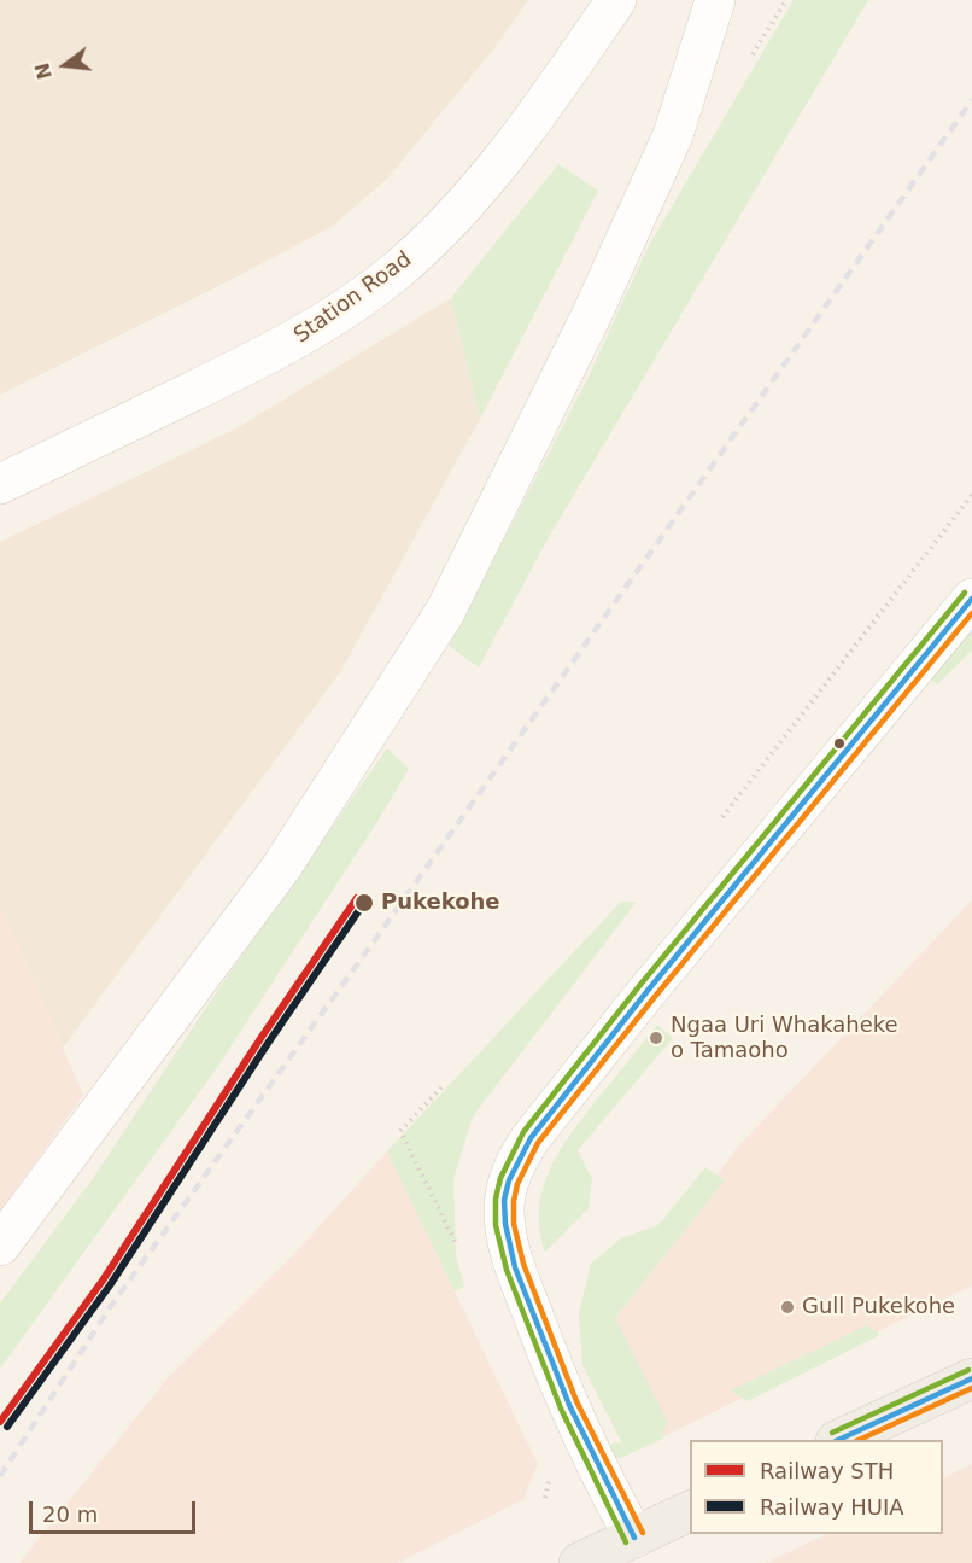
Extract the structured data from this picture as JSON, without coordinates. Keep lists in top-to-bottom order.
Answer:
{
  "streets": {
    "street": ["Station Road"]
  },
  "places": ["Pukekohe", "Ngaa Uri Whakaheke o Tamaoho", "Gull Pukekohe"],
  "lines": ["rail line STH", "rail line HUIA"],
  "legend": ["Railway STH", "Railway HUIA"],
  "scale_bar": "20 m",
  "north": "left"
}
